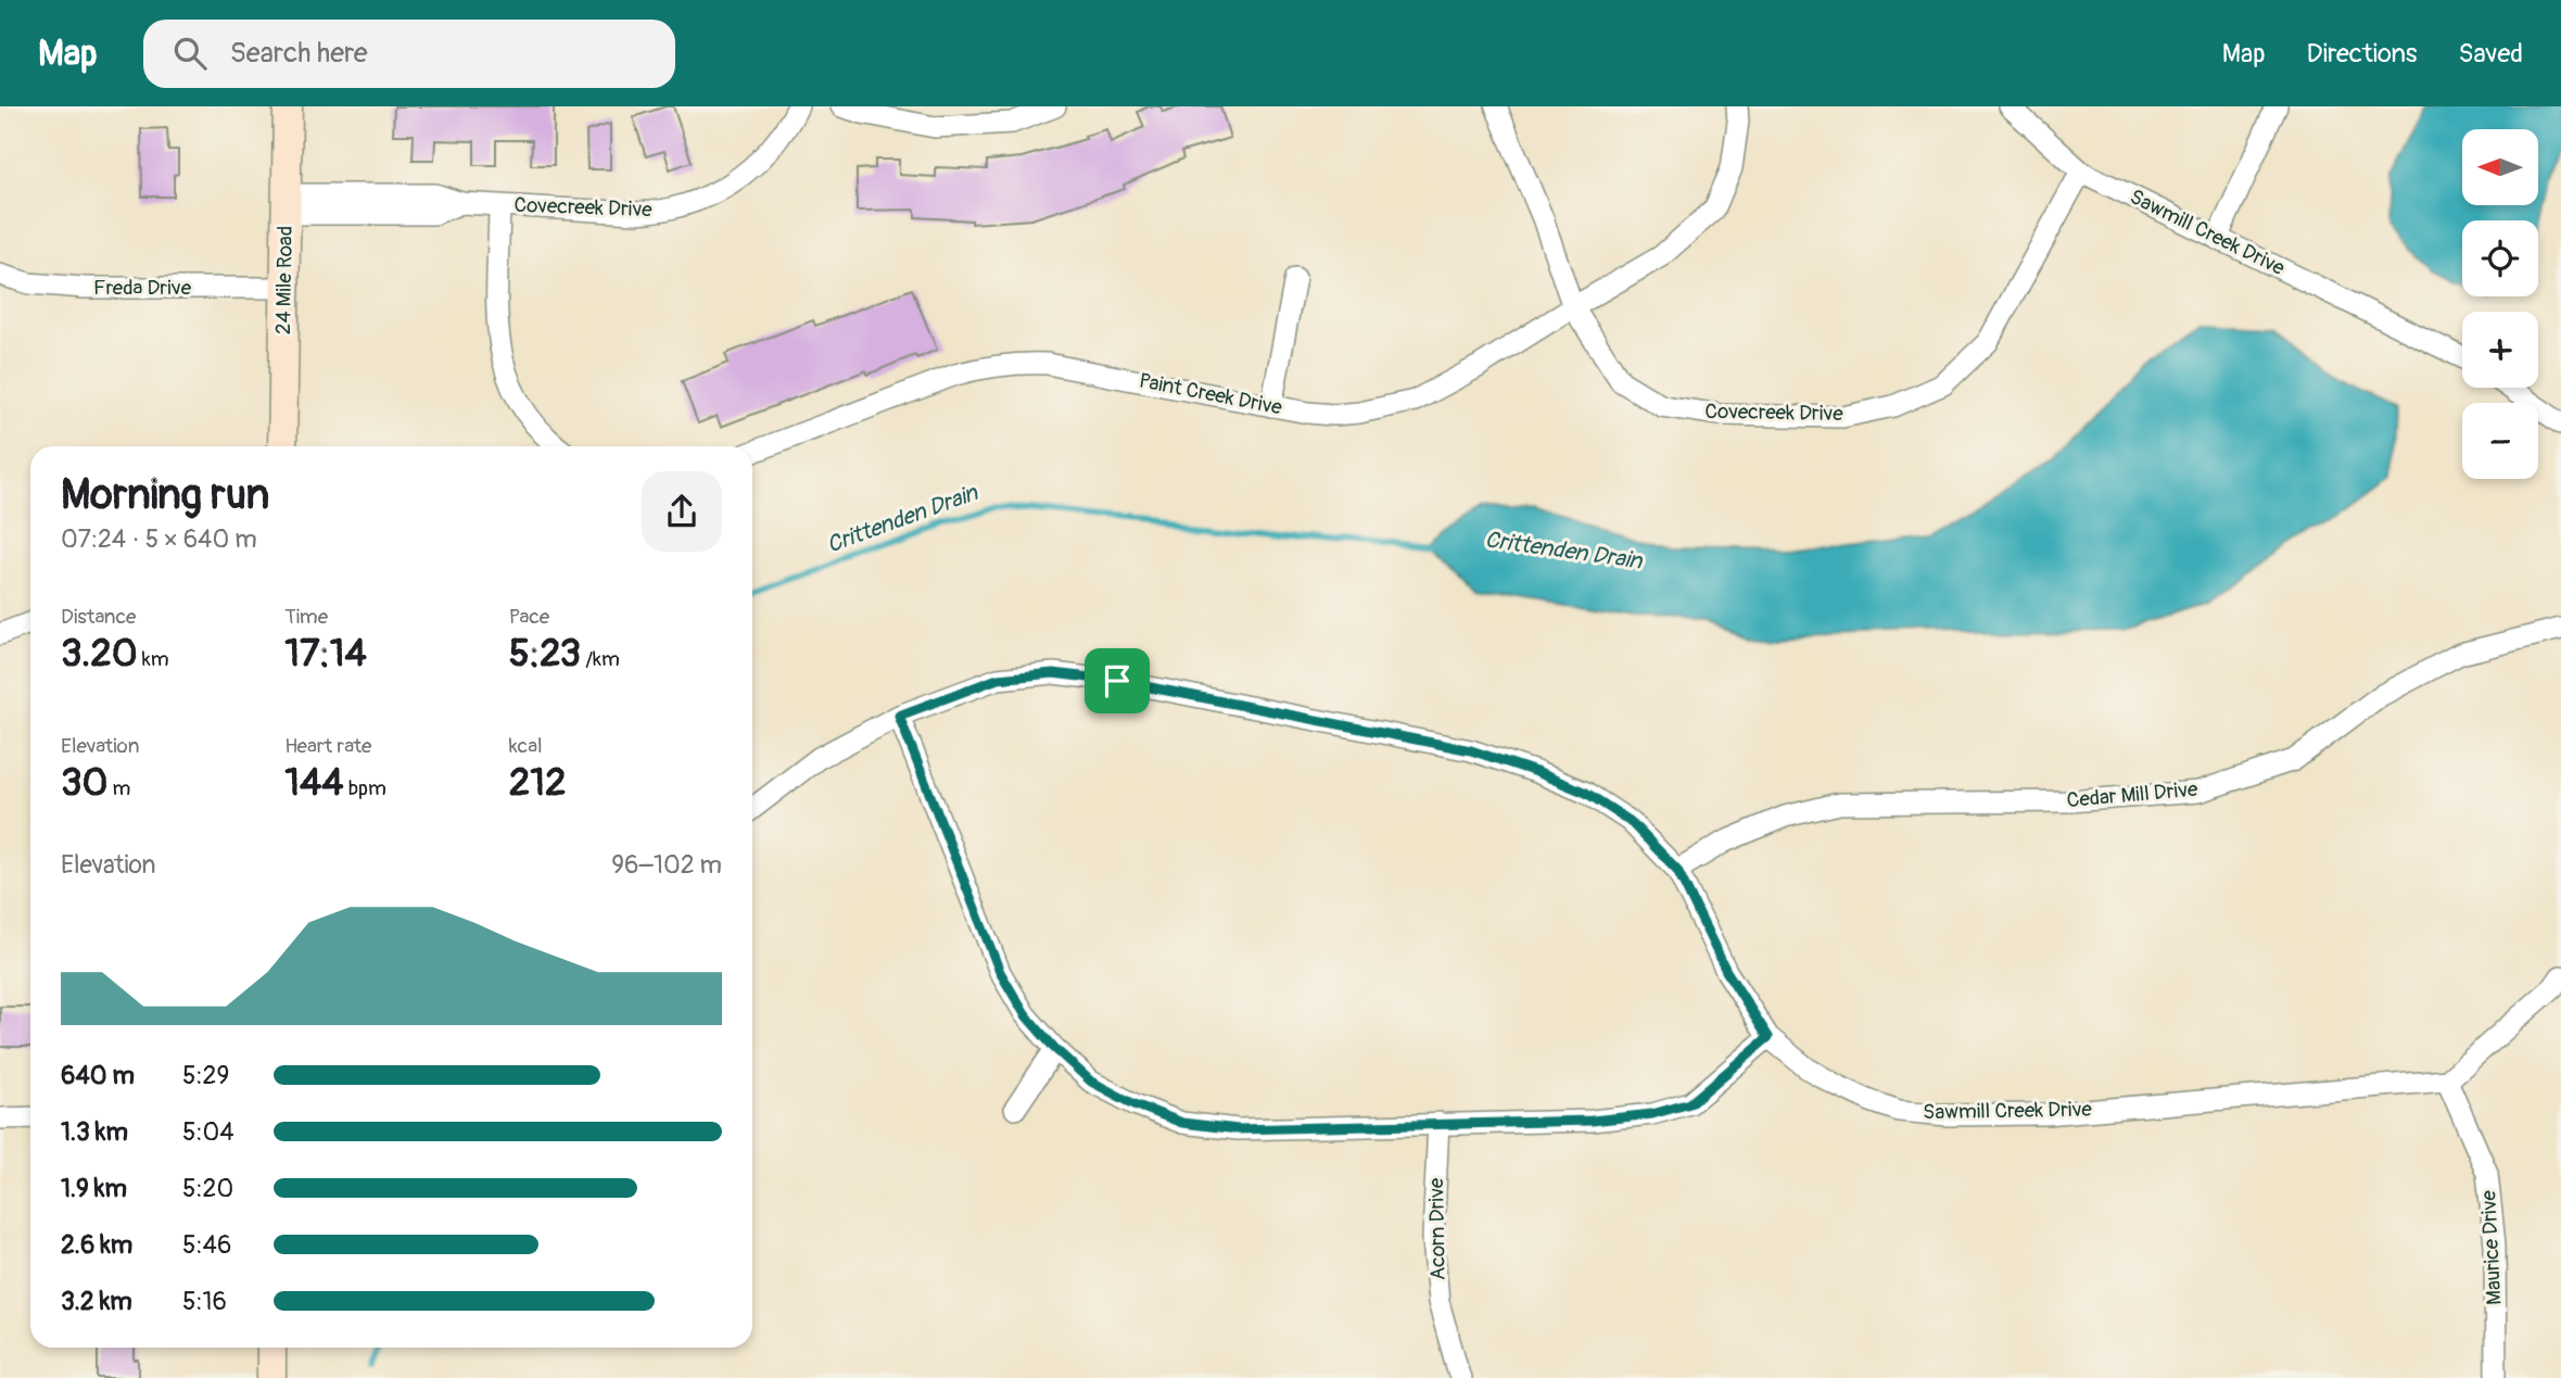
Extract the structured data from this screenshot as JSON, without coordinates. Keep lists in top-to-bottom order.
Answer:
{
  "streets": {
    "street": [
      "Covecreek Drive",
      "Sawmill Creek Drive",
      "24 Mile Road",
      "Freda Drive",
      "Paint Creek Drive",
      "Cedar Mill Drive",
      "Acorn Drive",
      "Maurice Drive"
    ]
  },
  "crossings": [
    ["Covecreek Drive", "Sawmill Creek Drive"],
    ["Covecreek Drive", "24 Mile Road"],
    ["Covecreek Drive", "Paint Creek Drive"],
    ["Sawmill Creek Drive", "Cedar Mill Drive"],
    ["Sawmill Creek Drive", "Maurice Drive"],
    ["24 Mile Road", "Freda Drive"]
  ],
  "water": ["Crittenden Drain"],
  "north": "left",
  "page": {
    "header": "Map",
    "search": "Search here",
    "nav": ["Map", "Directions", "Saved"],
    "map_buttons": ["+", "−"],
    "heading": ["Morning run", "07:24 · 5 × 640 m"],
    "stats": [
      ["Distance", "3.20 km"],
      ["Time", "17:14"],
      ["Pace", "5:23 /km"],
      ["Elevation", "30 m"],
      ["Heart rate", "144 bpm"],
      ["kcal", "212"]
    ],
    "chart": ["Elevation", "96–102 m"],
    "list": [
      {
        "name": "640 m",
        "note": "5:29"
      },
      {
        "name": "1.3 km",
        "note": "5:04"
      },
      {
        "name": "1.9 km",
        "note": "5:20"
      },
      {
        "name": "2.6 km",
        "note": "5:46"
      },
      {
        "name": "3.2 km",
        "note": "5:16"
      }
    ]
  }
}
